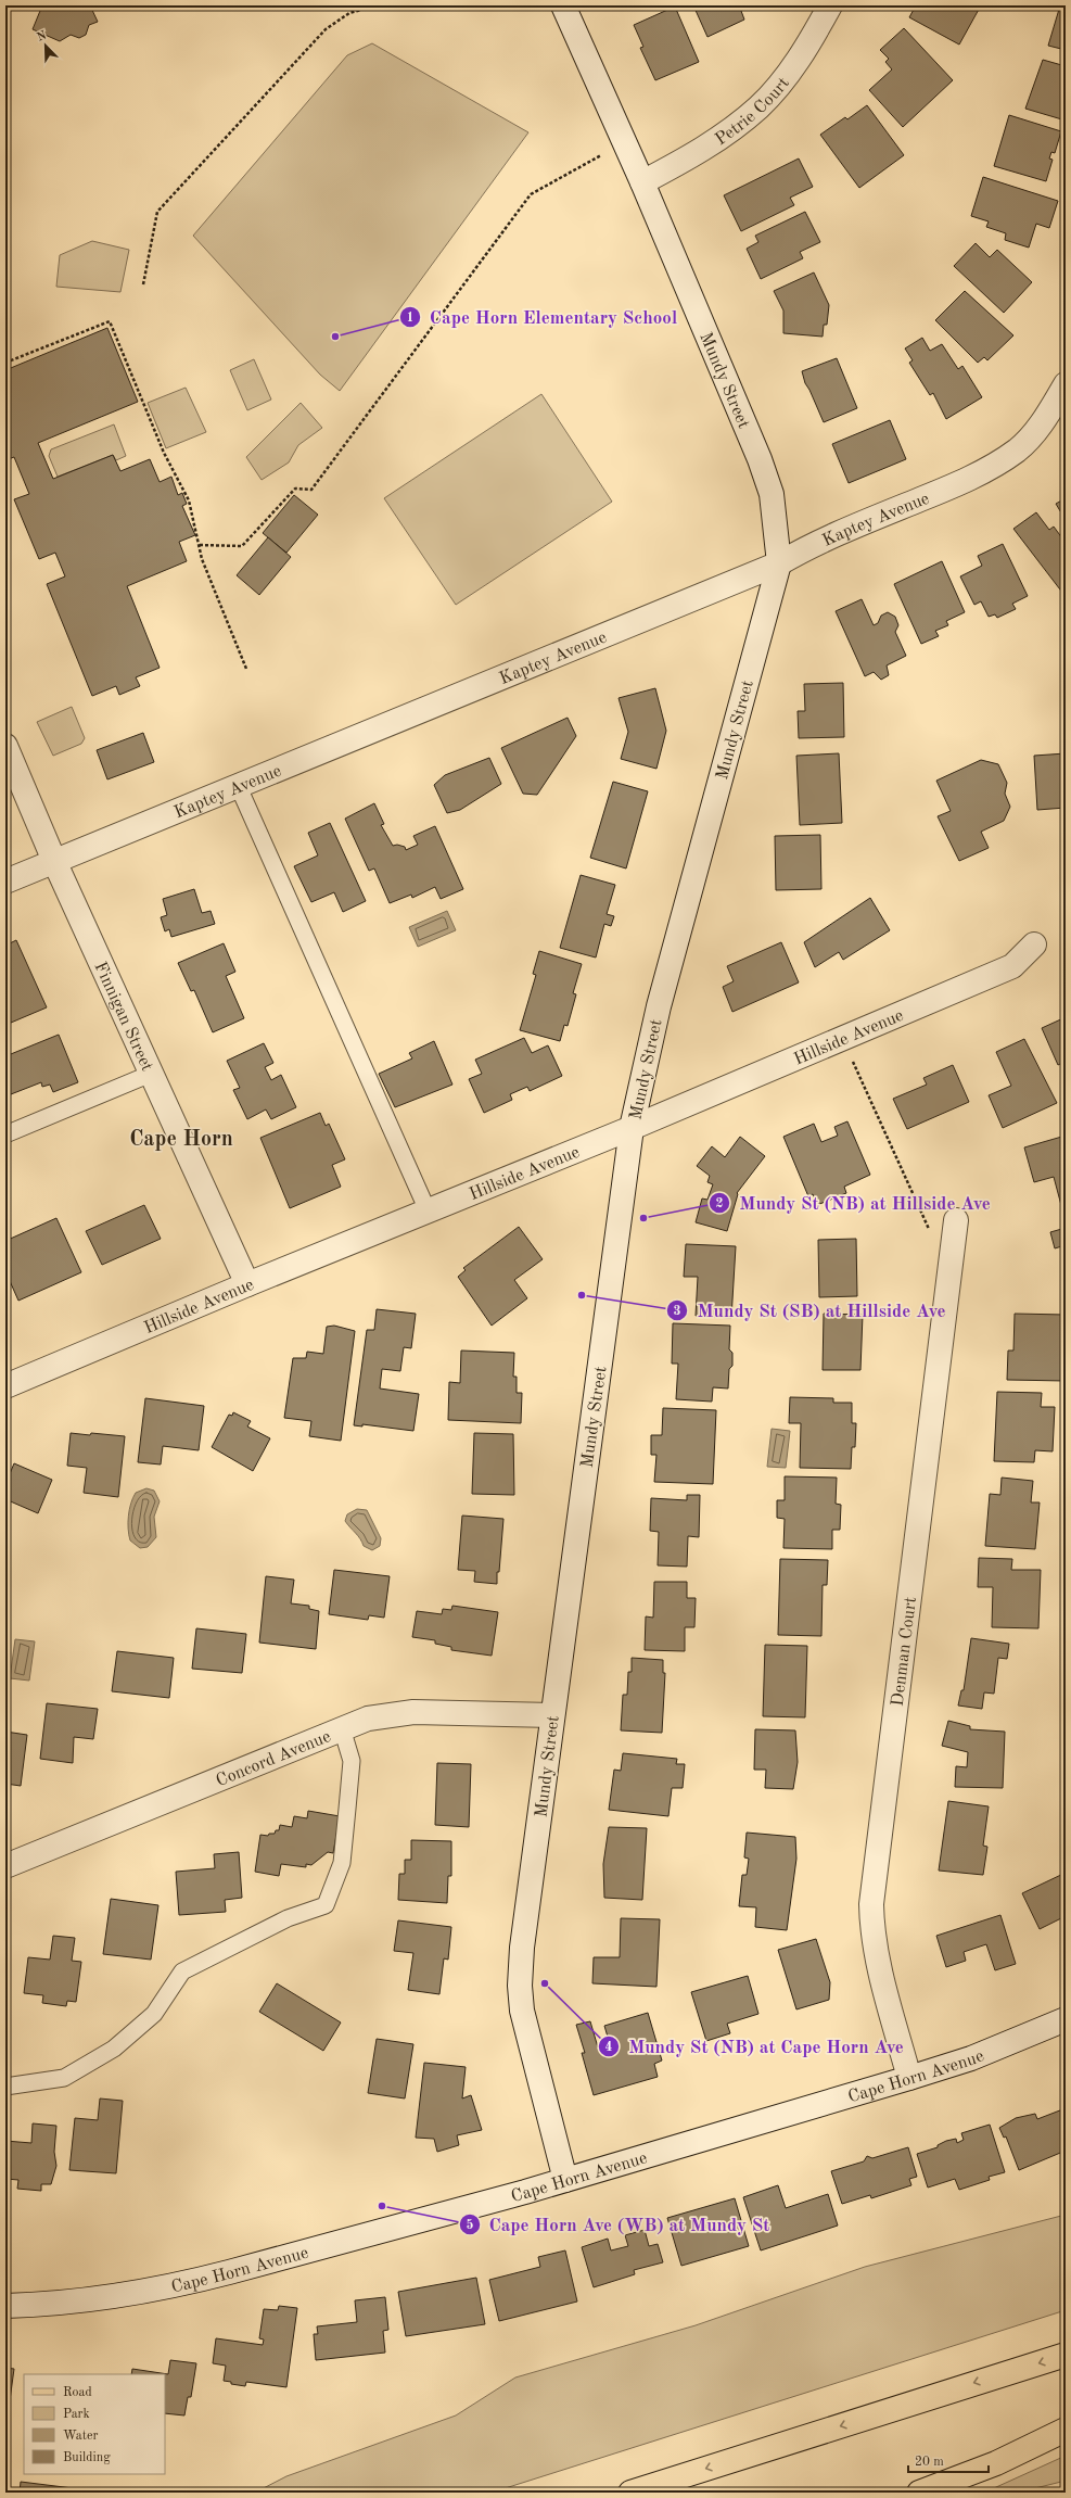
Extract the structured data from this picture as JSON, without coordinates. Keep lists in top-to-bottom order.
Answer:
{
  "streets": {
    "street": [
      "Petrie Court",
      "Mundy Street",
      "Kaptey Avenue",
      "Finnigan Street",
      "Hillside Avenue",
      "Denman Court",
      "Concord Avenue",
      "Cape Horn Avenue"
    ]
  },
  "crossings": [
    ["Petrie Court", "Mundy Street"],
    ["Mundy Street", "Kaptey Avenue"],
    ["Mundy Street", "Hillside Avenue"],
    ["Mundy Street", "Concord Avenue"],
    ["Mundy Street", "Cape Horn Avenue"],
    ["Kaptey Avenue", "Finnigan Street"],
    ["Finnigan Street", "Hillside Avenue"],
    ["Denman Court", "Cape Horn Avenue"]
  ],
  "districts": ["Cape Horn"],
  "places": [
    "Cape Horn Elementary School",
    "Mundy St (NB) at Hillside Ave",
    "Mundy St (SB) at Hillside Ave",
    "Mundy St (NB) at Cape Horn Ave",
    "Cape Horn Ave (WB) at Mundy St"
  ],
  "legend": [
    "Road",
    "Park",
    "Water",
    "Building"
  ],
  "scale_bar": "20 m",
  "north": "top left"
}
